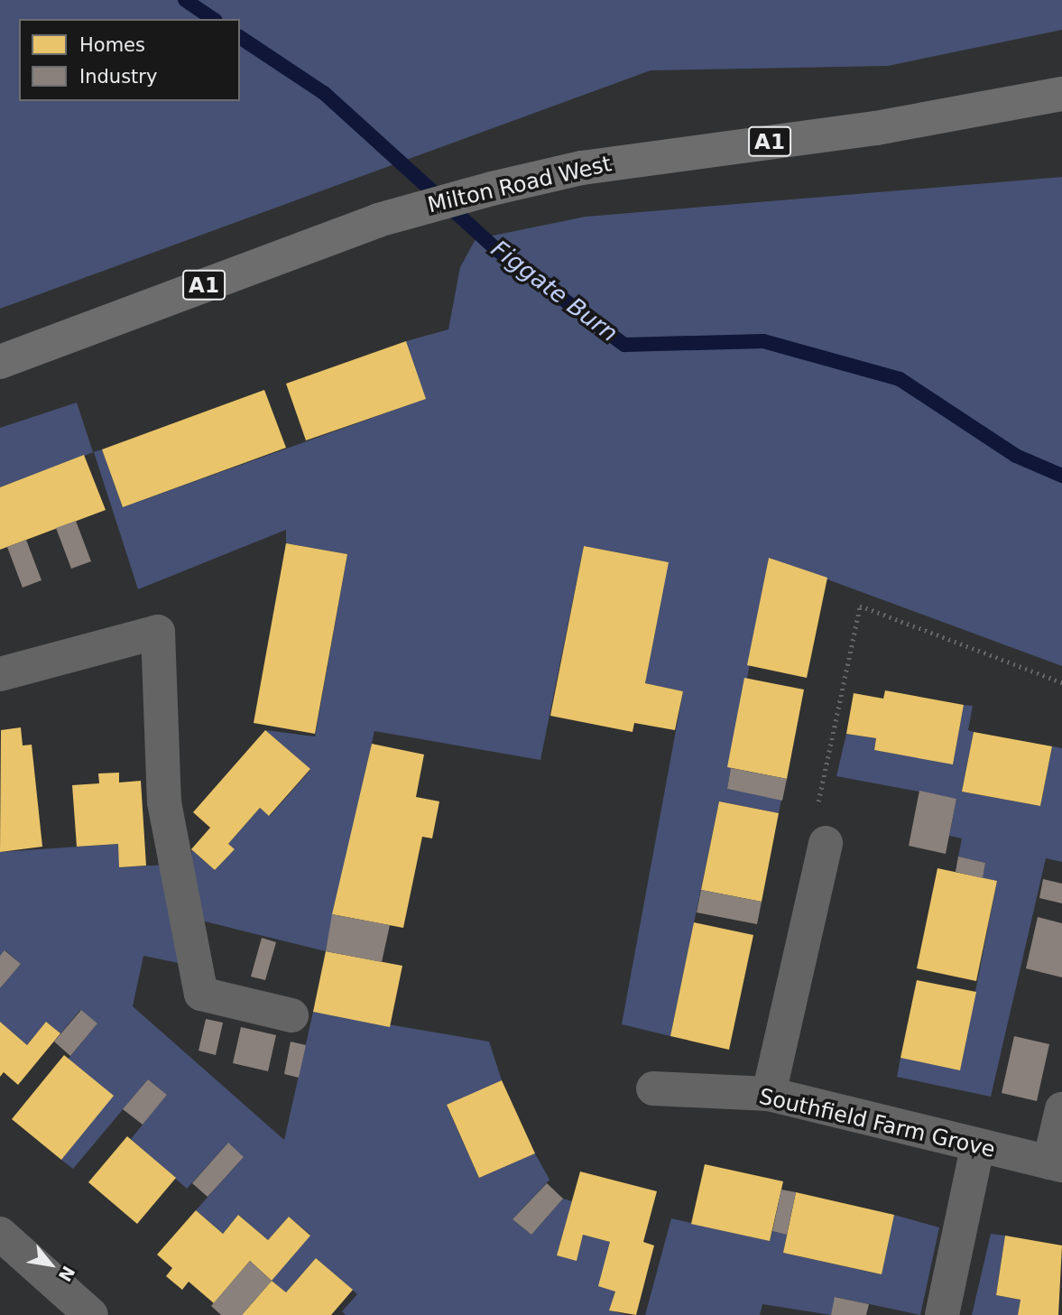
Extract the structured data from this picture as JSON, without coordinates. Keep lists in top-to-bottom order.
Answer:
{
  "streets": {
    "main road": ["A1", "Milton Road West"],
    "street": ["Southfield Farm Grove"]
  },
  "water": ["Figgate Burn"],
  "legend": ["Homes", "Industry"],
  "north": "bottom right"
}
